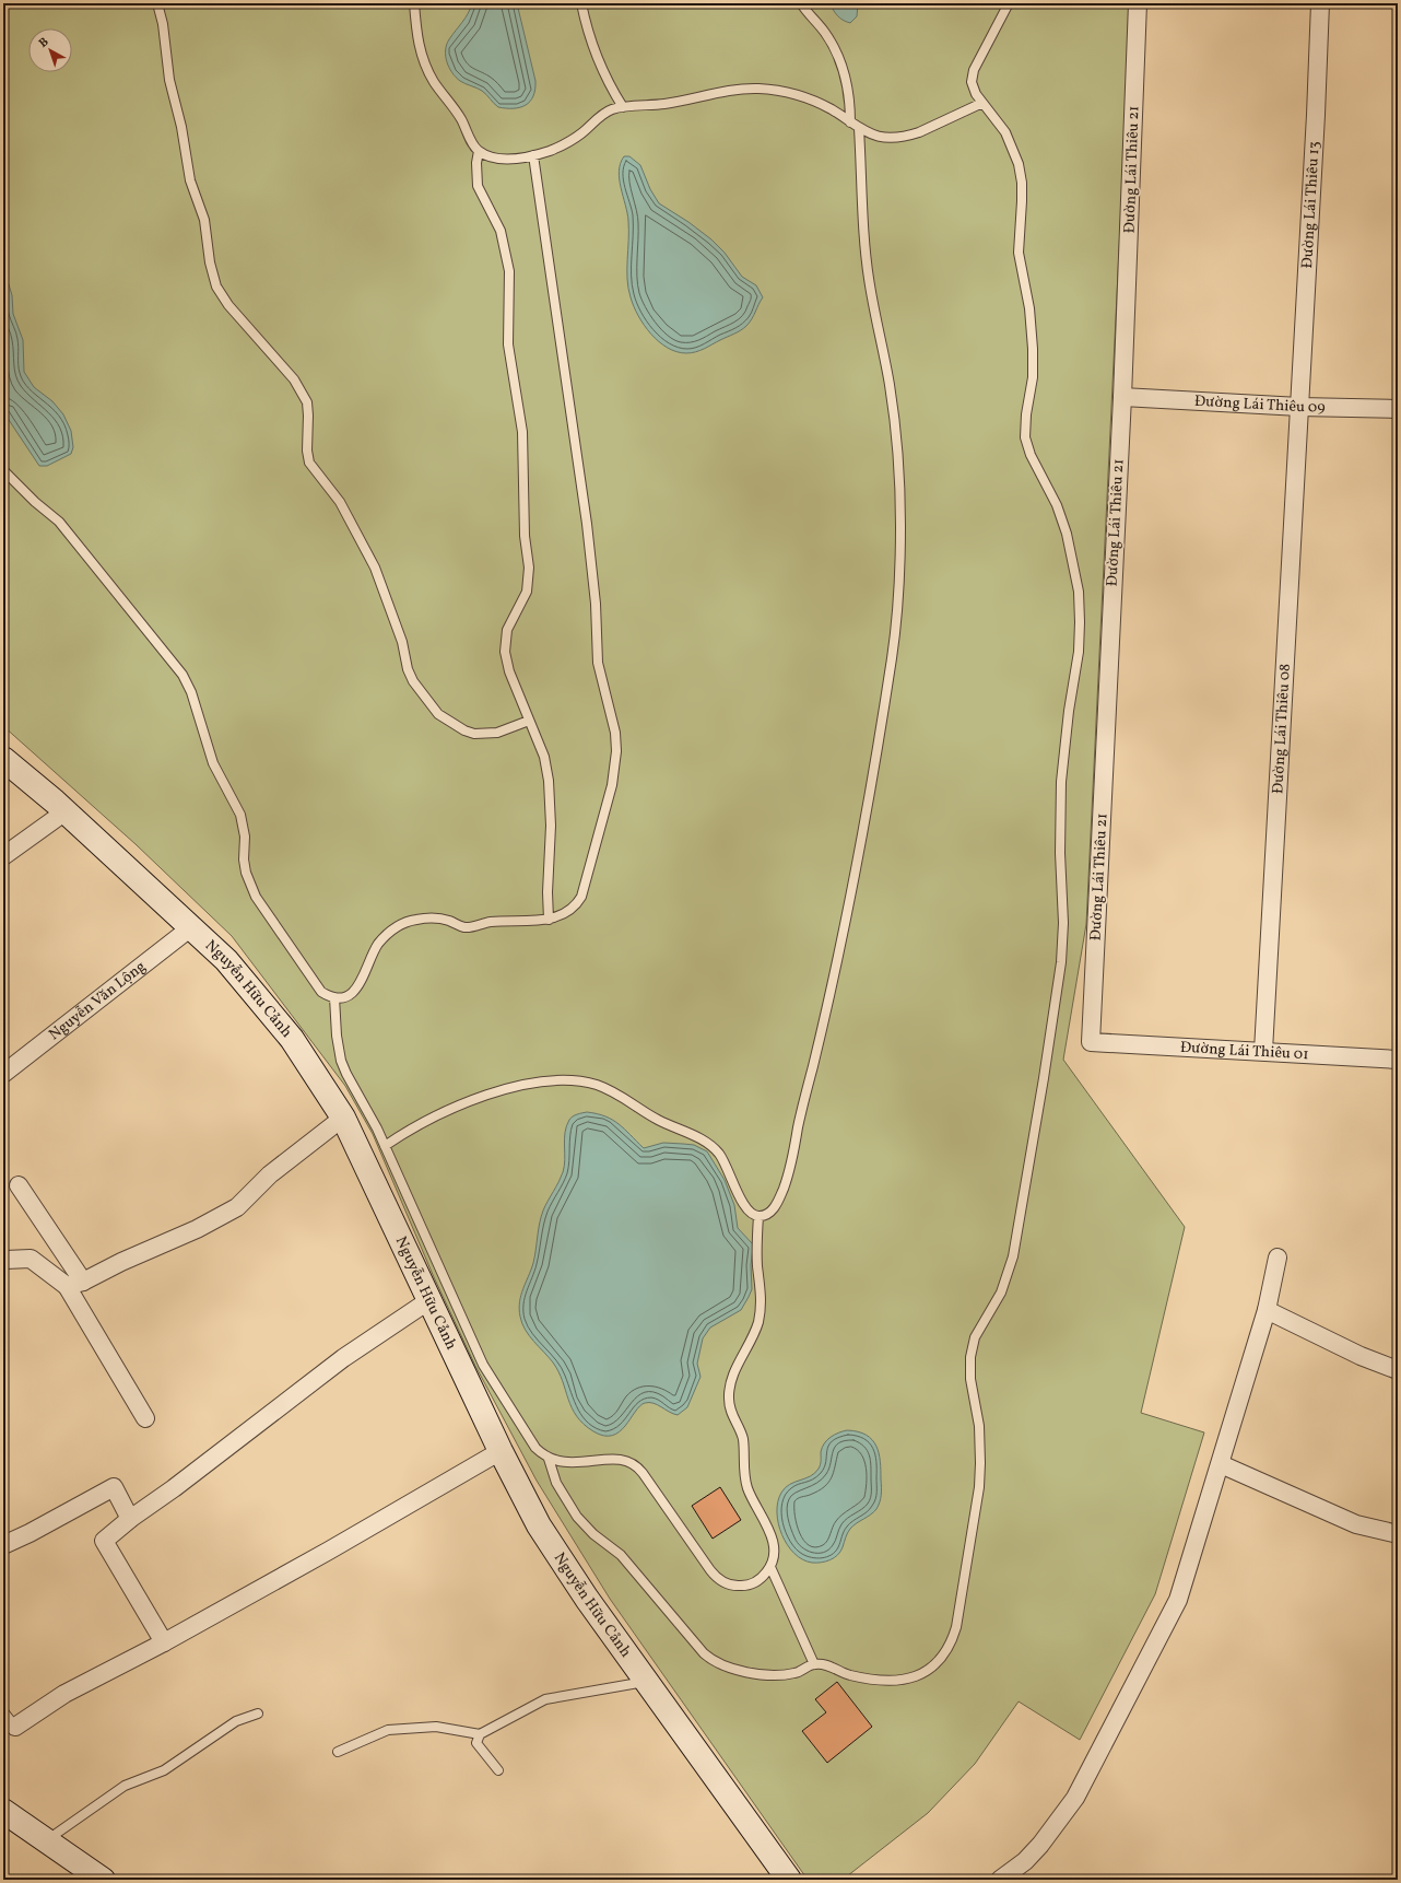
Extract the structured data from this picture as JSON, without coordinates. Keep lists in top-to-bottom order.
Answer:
{
  "streets": {
    "street": [
      "Đường Lái Thiêu 21",
      "Đường Lái Thiêu 13",
      "Đường Lái Thiêu 09",
      "Đường Lái Thiêu 08",
      "Nguyễn Hữu Cảnh",
      "Nguyễn Văn Lộng",
      "Đường Lái Thiêu 01"
    ]
  },
  "crossings": [
    ["Đường Lái Thiêu 21", "Đường Lái Thiêu 09"],
    ["Đường Lái Thiêu 21", "Đường Lái Thiêu 01"],
    ["Đường Lái Thiêu 13", "Đường Lái Thiêu 09"],
    ["Đường Lái Thiêu 13", "Đường Lái Thiêu 08"],
    ["Đường Lái Thiêu 09", "Đường Lái Thiêu 08"],
    ["Đường Lái Thiêu 08", "Đường Lái Thiêu 01"],
    ["Nguyễn Hữu Cảnh", "Nguyễn Văn Lộng"]
  ],
  "north": "top left"
}
